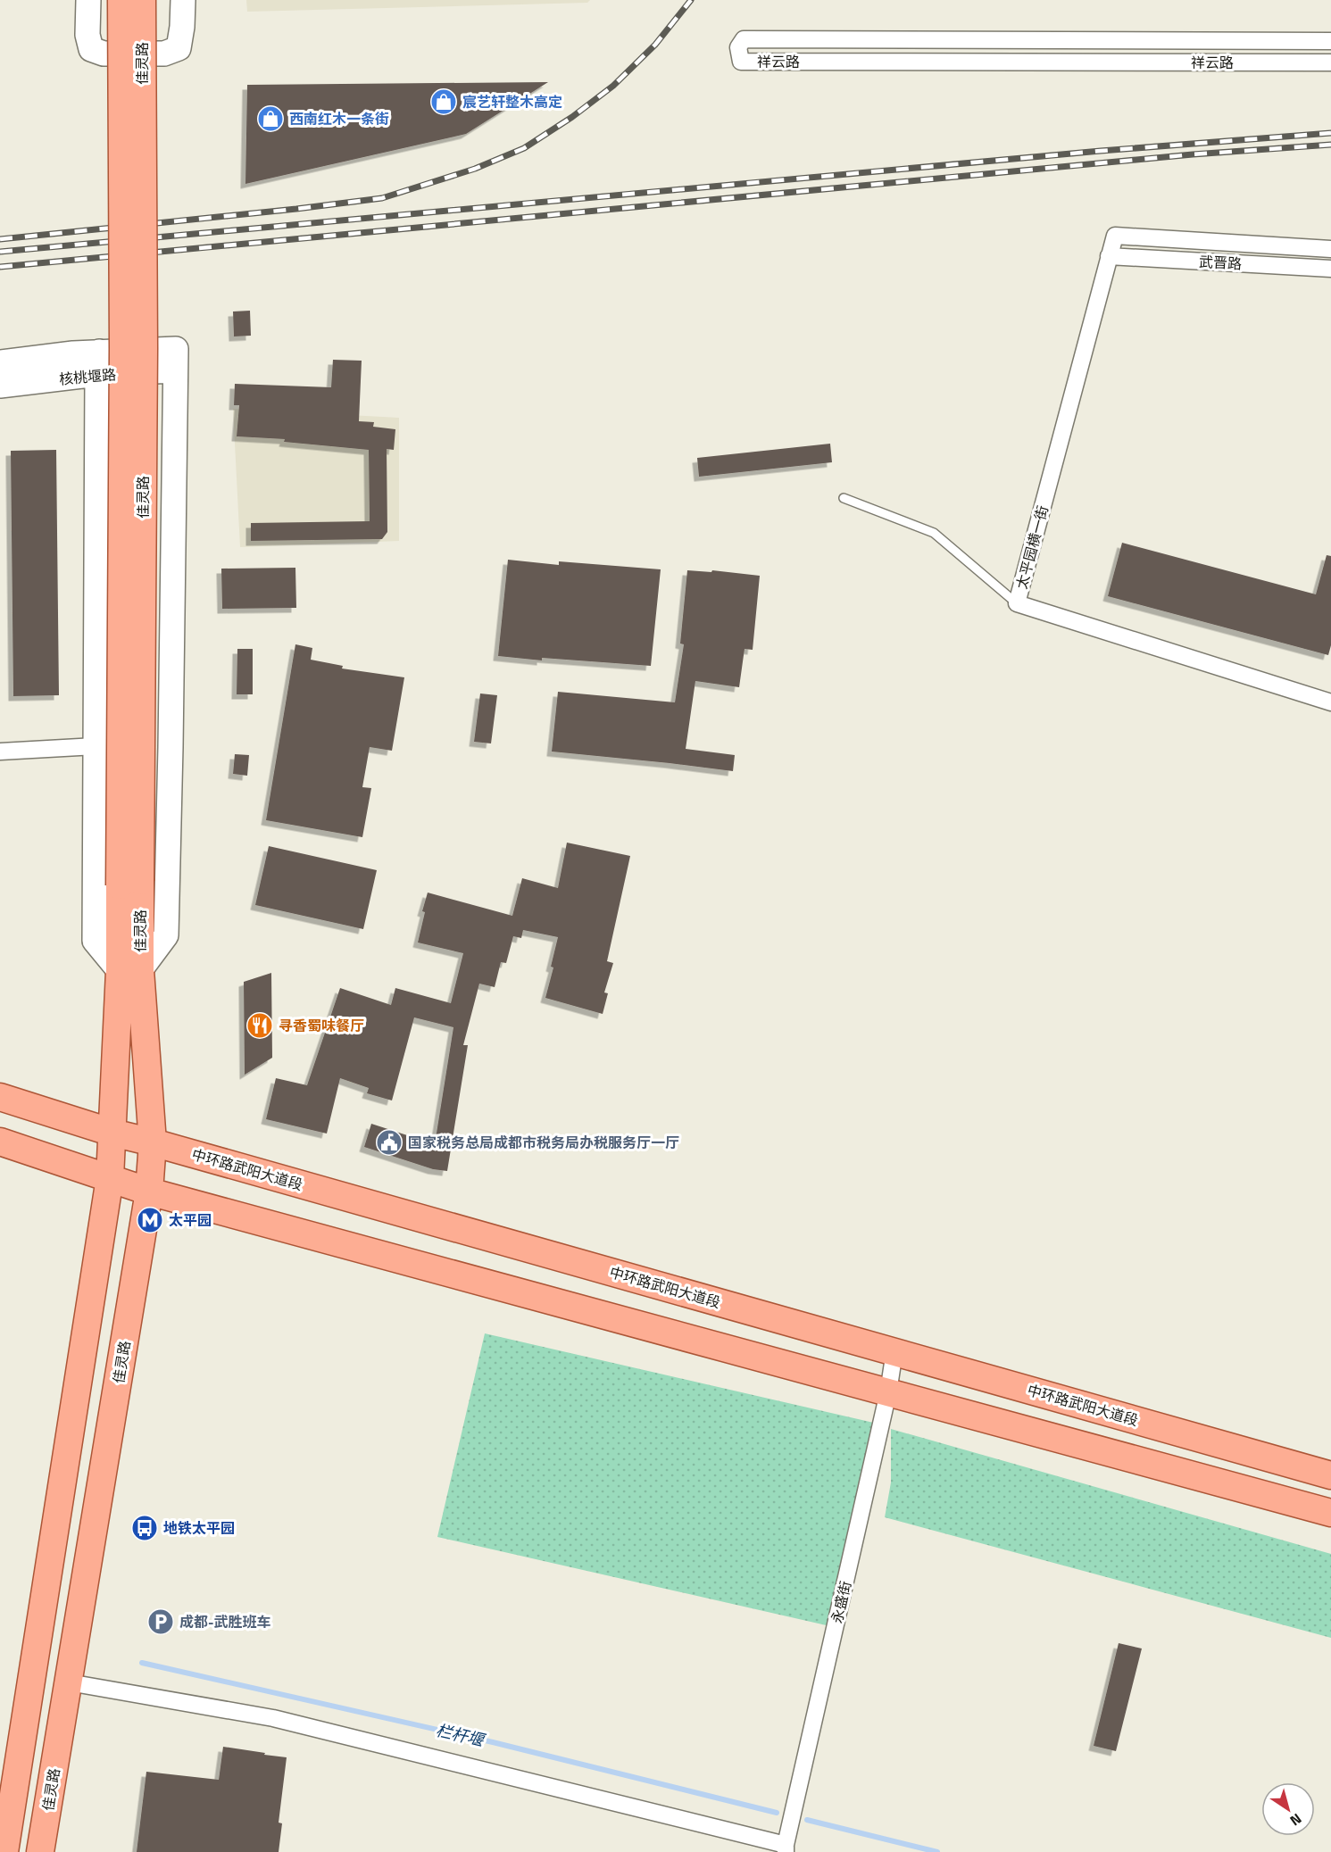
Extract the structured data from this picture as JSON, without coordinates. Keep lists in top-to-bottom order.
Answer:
{
  "streets": {
    "main road": ["佳灵路", "中环路武阳大道段"],
    "street": [
      "祥云路",
      "武晋路",
      "核桃堰路",
      "太平园横一街",
      "永盛街"
    ]
  },
  "crossings": [
    ["佳灵路", "中环路武阳大道段"],
    ["武晋路", "太平园横一街"],
    ["中环路武阳大道段", "永盛街"]
  ],
  "water": ["栏杆堰"],
  "places": {
    "shop": ["宸艺轩整木高定", "西南红木一条街"],
    "restaurant": ["寻香蜀味餐厅"],
    "public building": ["国家税务总局成都市税务局办税服务厅一厅"],
    "metro station": ["太平园"],
    "bus stop": ["地铁太平园"],
    "parking": ["成都-武胜班车"]
  },
  "north": "bottom right"
}
